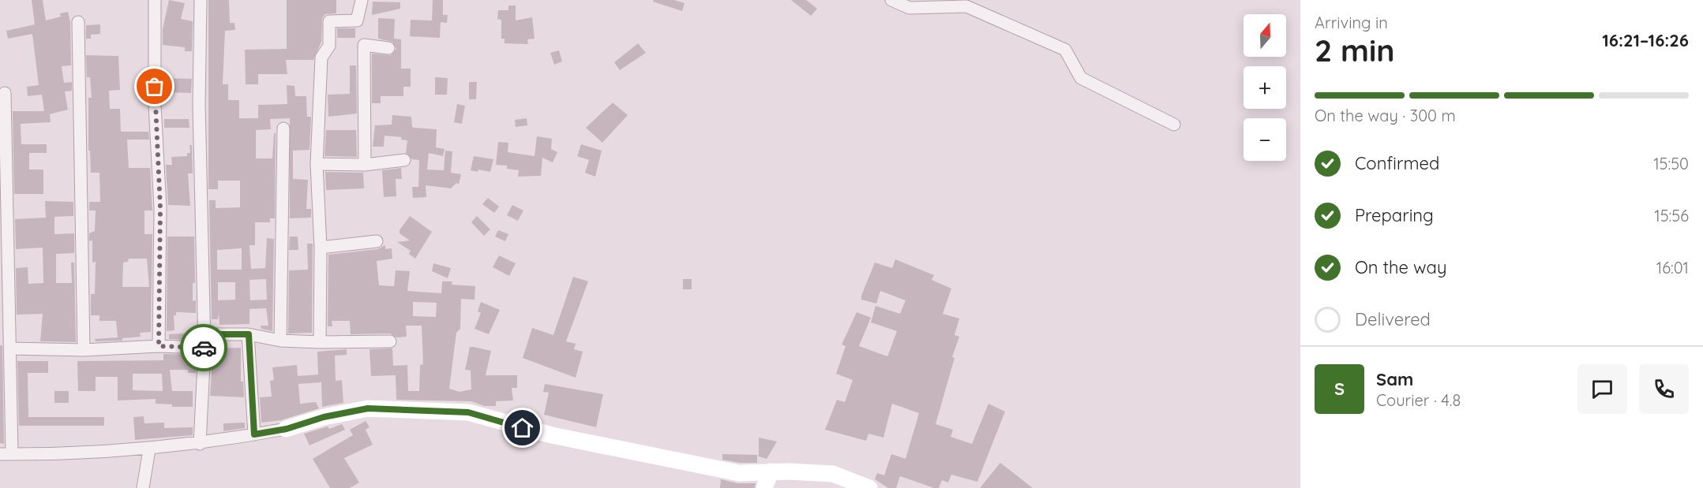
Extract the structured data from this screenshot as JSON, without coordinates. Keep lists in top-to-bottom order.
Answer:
{
  "north": "top",
  "page": {
    "heading": ["2 min", "Arriving in", "16:21–16:26"],
    "panel": ["Sam", "Courier · 4.8"],
    "map_buttons": ["+", "−"],
    "bar": "On the way · 300 m",
    "list": [
      ["Confirmed", "15:50"],
      ["Preparing", "15:56"],
      ["On the way", "16:01"],
      "Delivered"
    ],
    "round": "S"
  }
}
